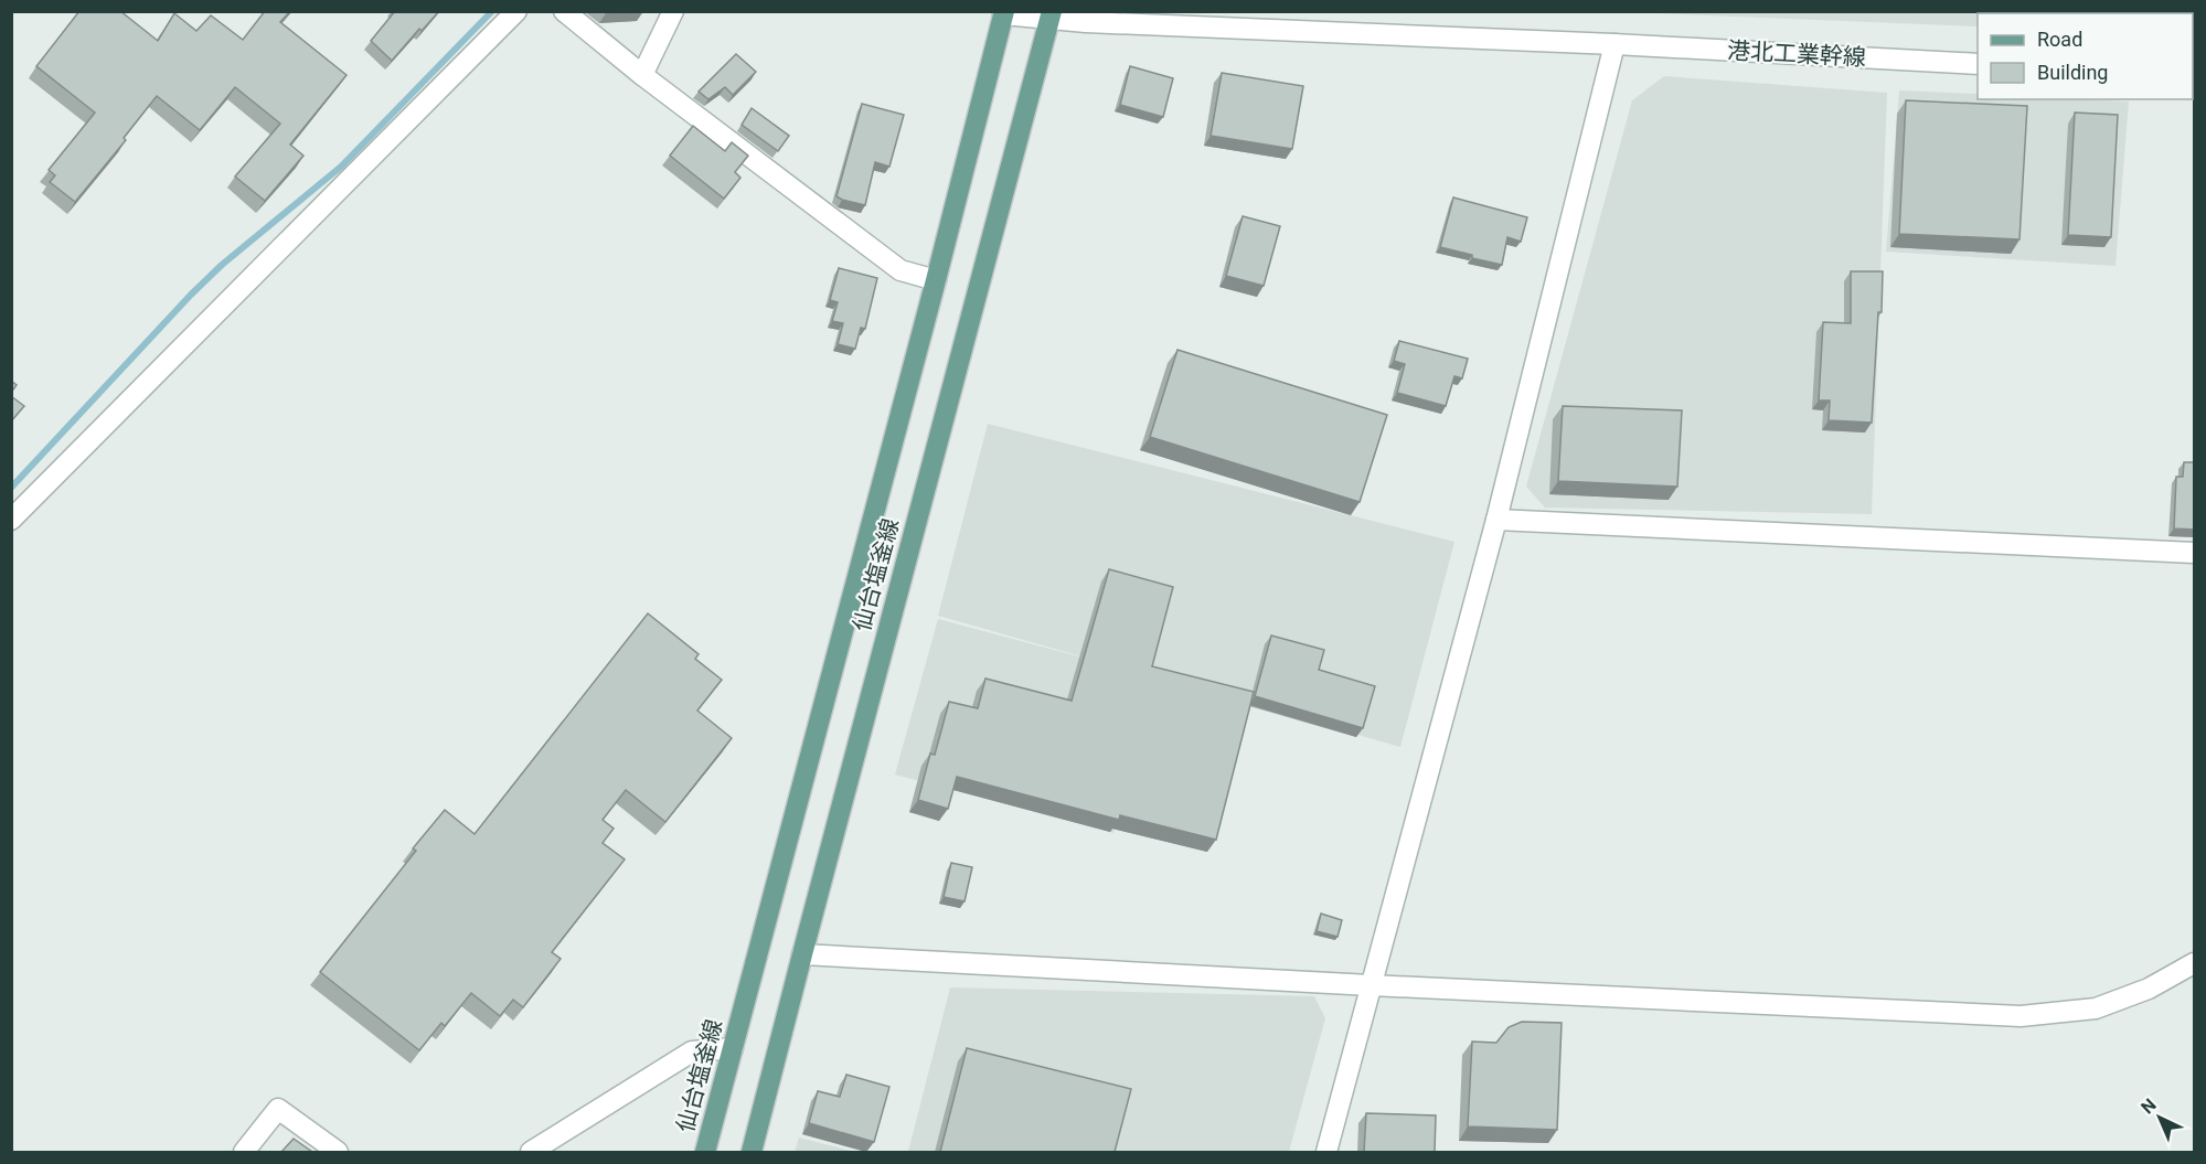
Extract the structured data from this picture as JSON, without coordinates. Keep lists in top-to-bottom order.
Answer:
{
  "streets": {
    "main road": ["仙台塩釜線"],
    "street": ["港北工業幹線"]
  },
  "crossings": [
    ["港北工業幹線", "仙台塩釜線"]
  ],
  "legend": ["Road", "Building"],
  "north": "top left"
}
